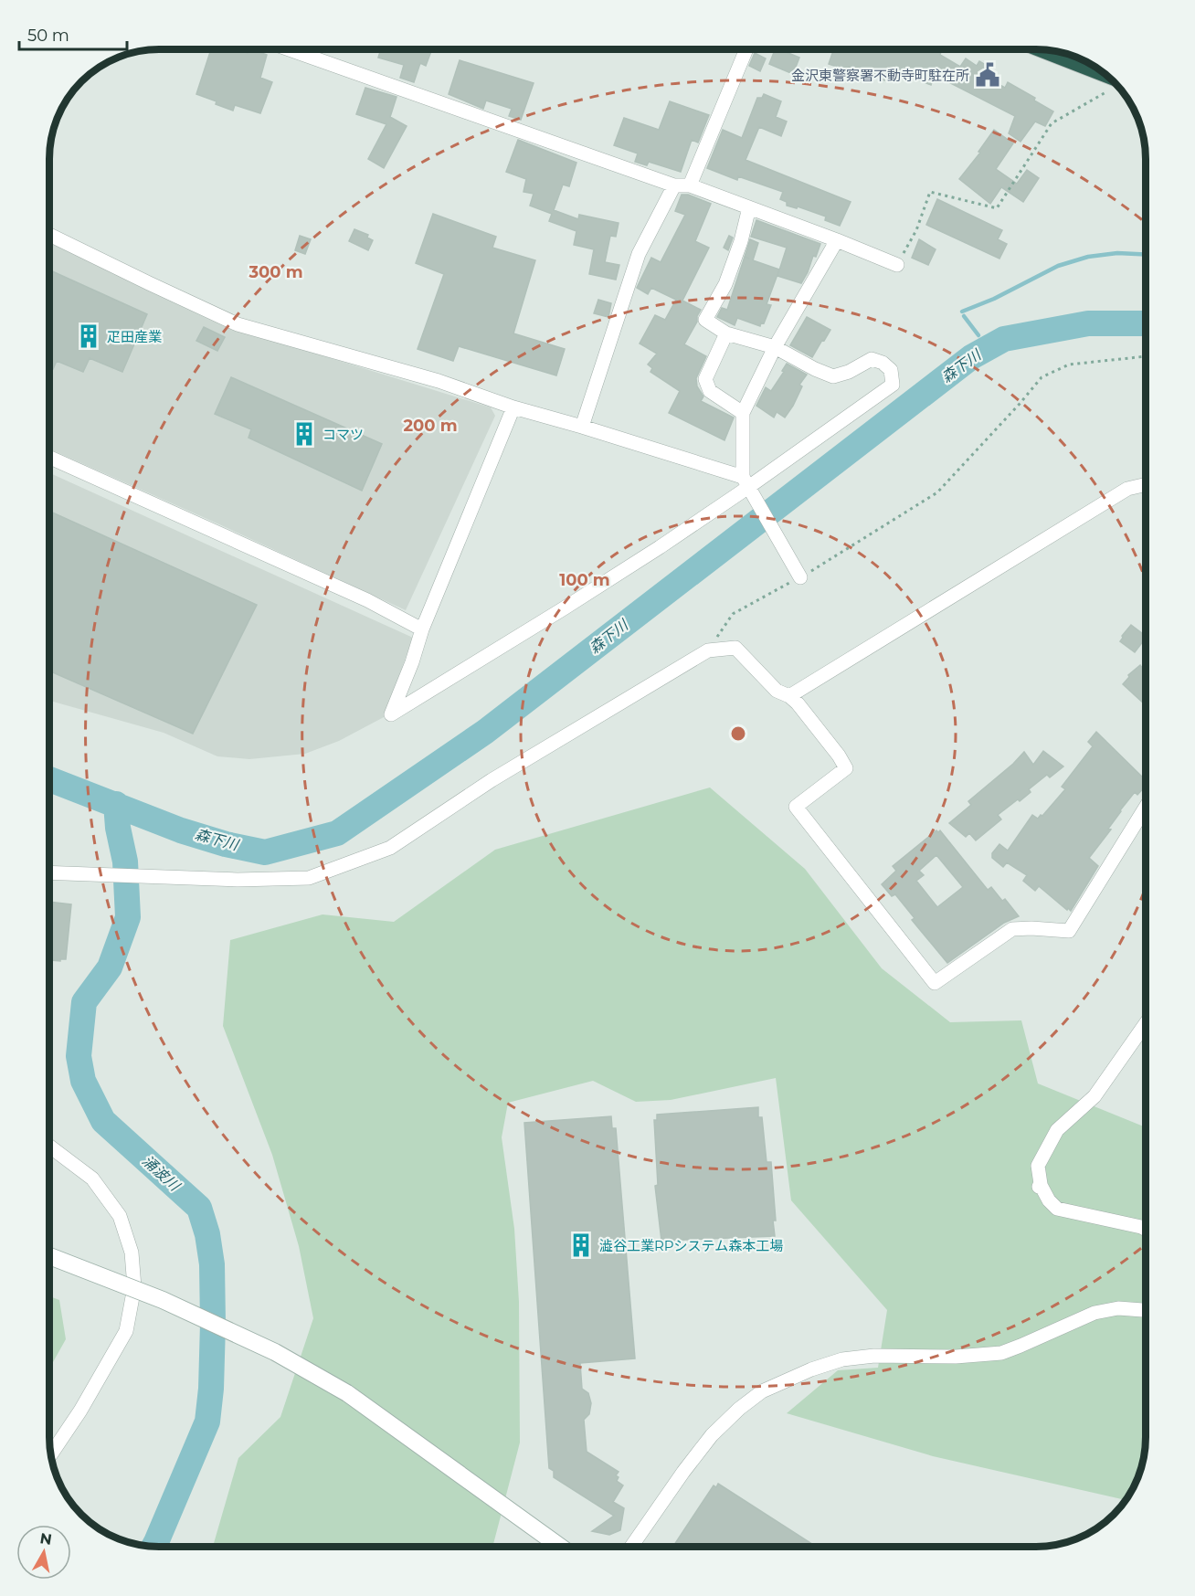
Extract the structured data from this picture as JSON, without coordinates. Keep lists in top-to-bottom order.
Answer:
{
  "water": ["森下川", "涌波川"],
  "places": {
    "public building": ["金沢東警察署不動寺町駐在所"],
    "building": ["疋田産業", "コマツ", "澁谷工業RPシステム森本工場"]
  },
  "scale_bar": "50 m",
  "north": "top",
  "rings": ["300 m", "200 m", "100 m"]
}
